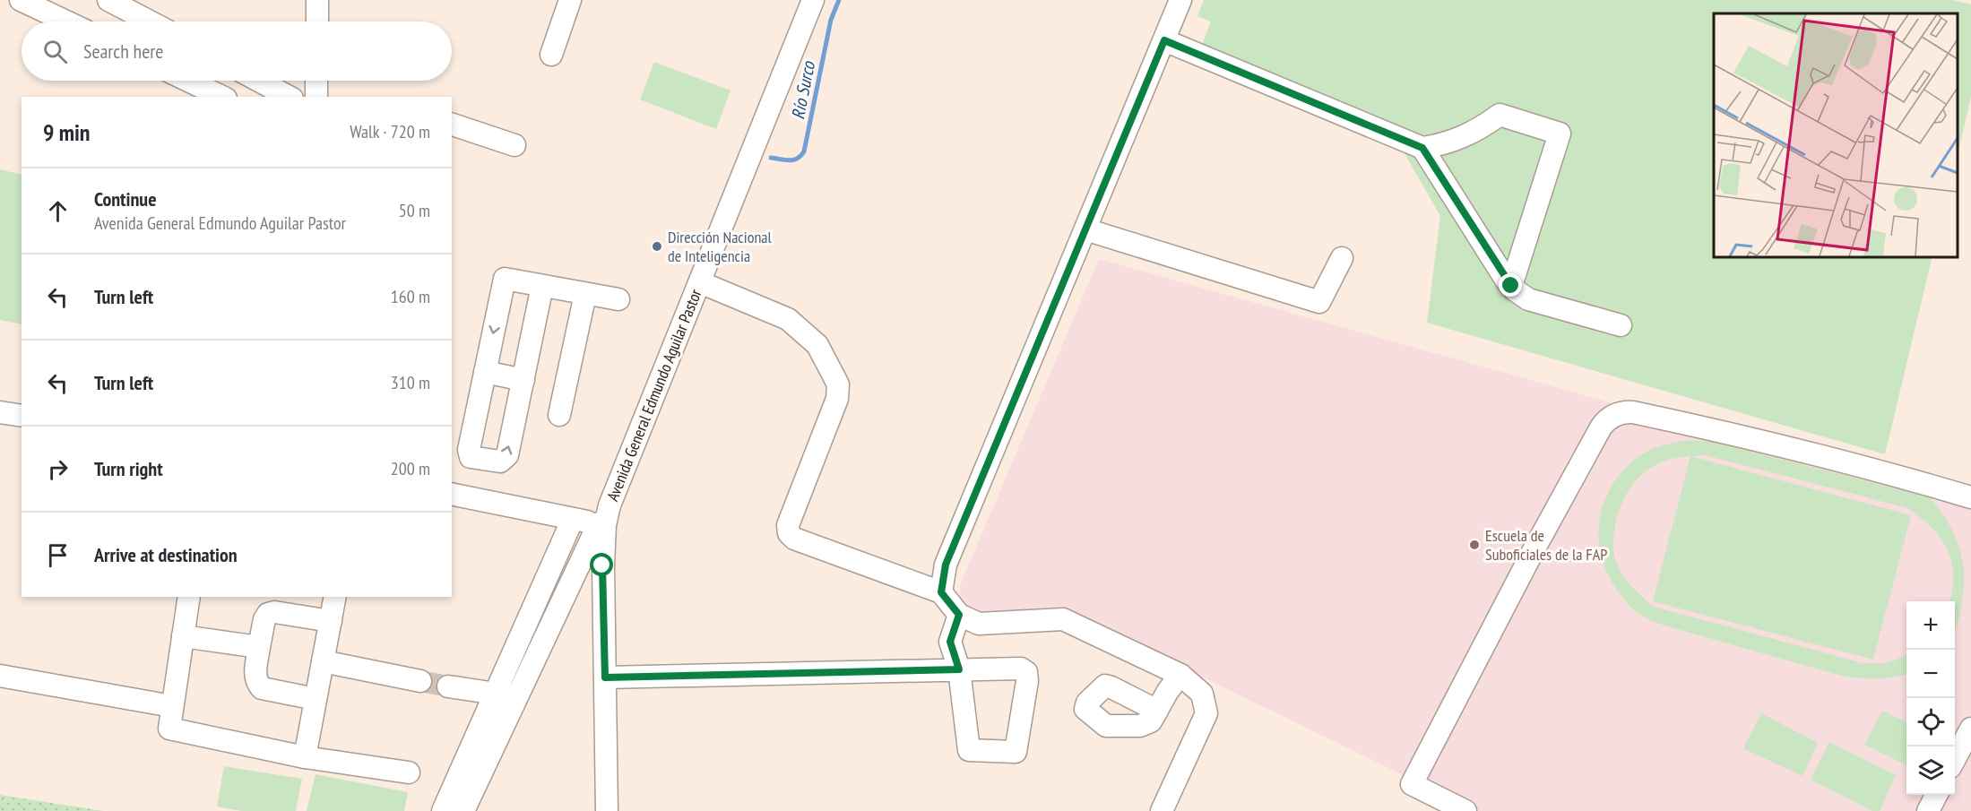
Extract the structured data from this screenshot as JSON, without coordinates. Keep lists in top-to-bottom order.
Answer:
{
  "streets": {
    "street": ["Avenida General Edmundo Aguilar Pastor"]
  },
  "water": ["Río Surco"],
  "places": ["Dirección Nacional de Inteligencia", "Escuela de Suboficiales de la FAP"],
  "page": {
    "search": "Search here",
    "heading": ["9 min", "Walk · 720 m"],
    "list": [
      ["Continue", "Avenida General Edmundo Aguilar Pastor", "50 m"],
      ["Turn left", "160 m"],
      ["Turn left", "310 m"],
      ["Turn right", "200 m"],
      "Arrive at destination"
    ],
    "map_buttons": ["+", "−"]
  }
}
